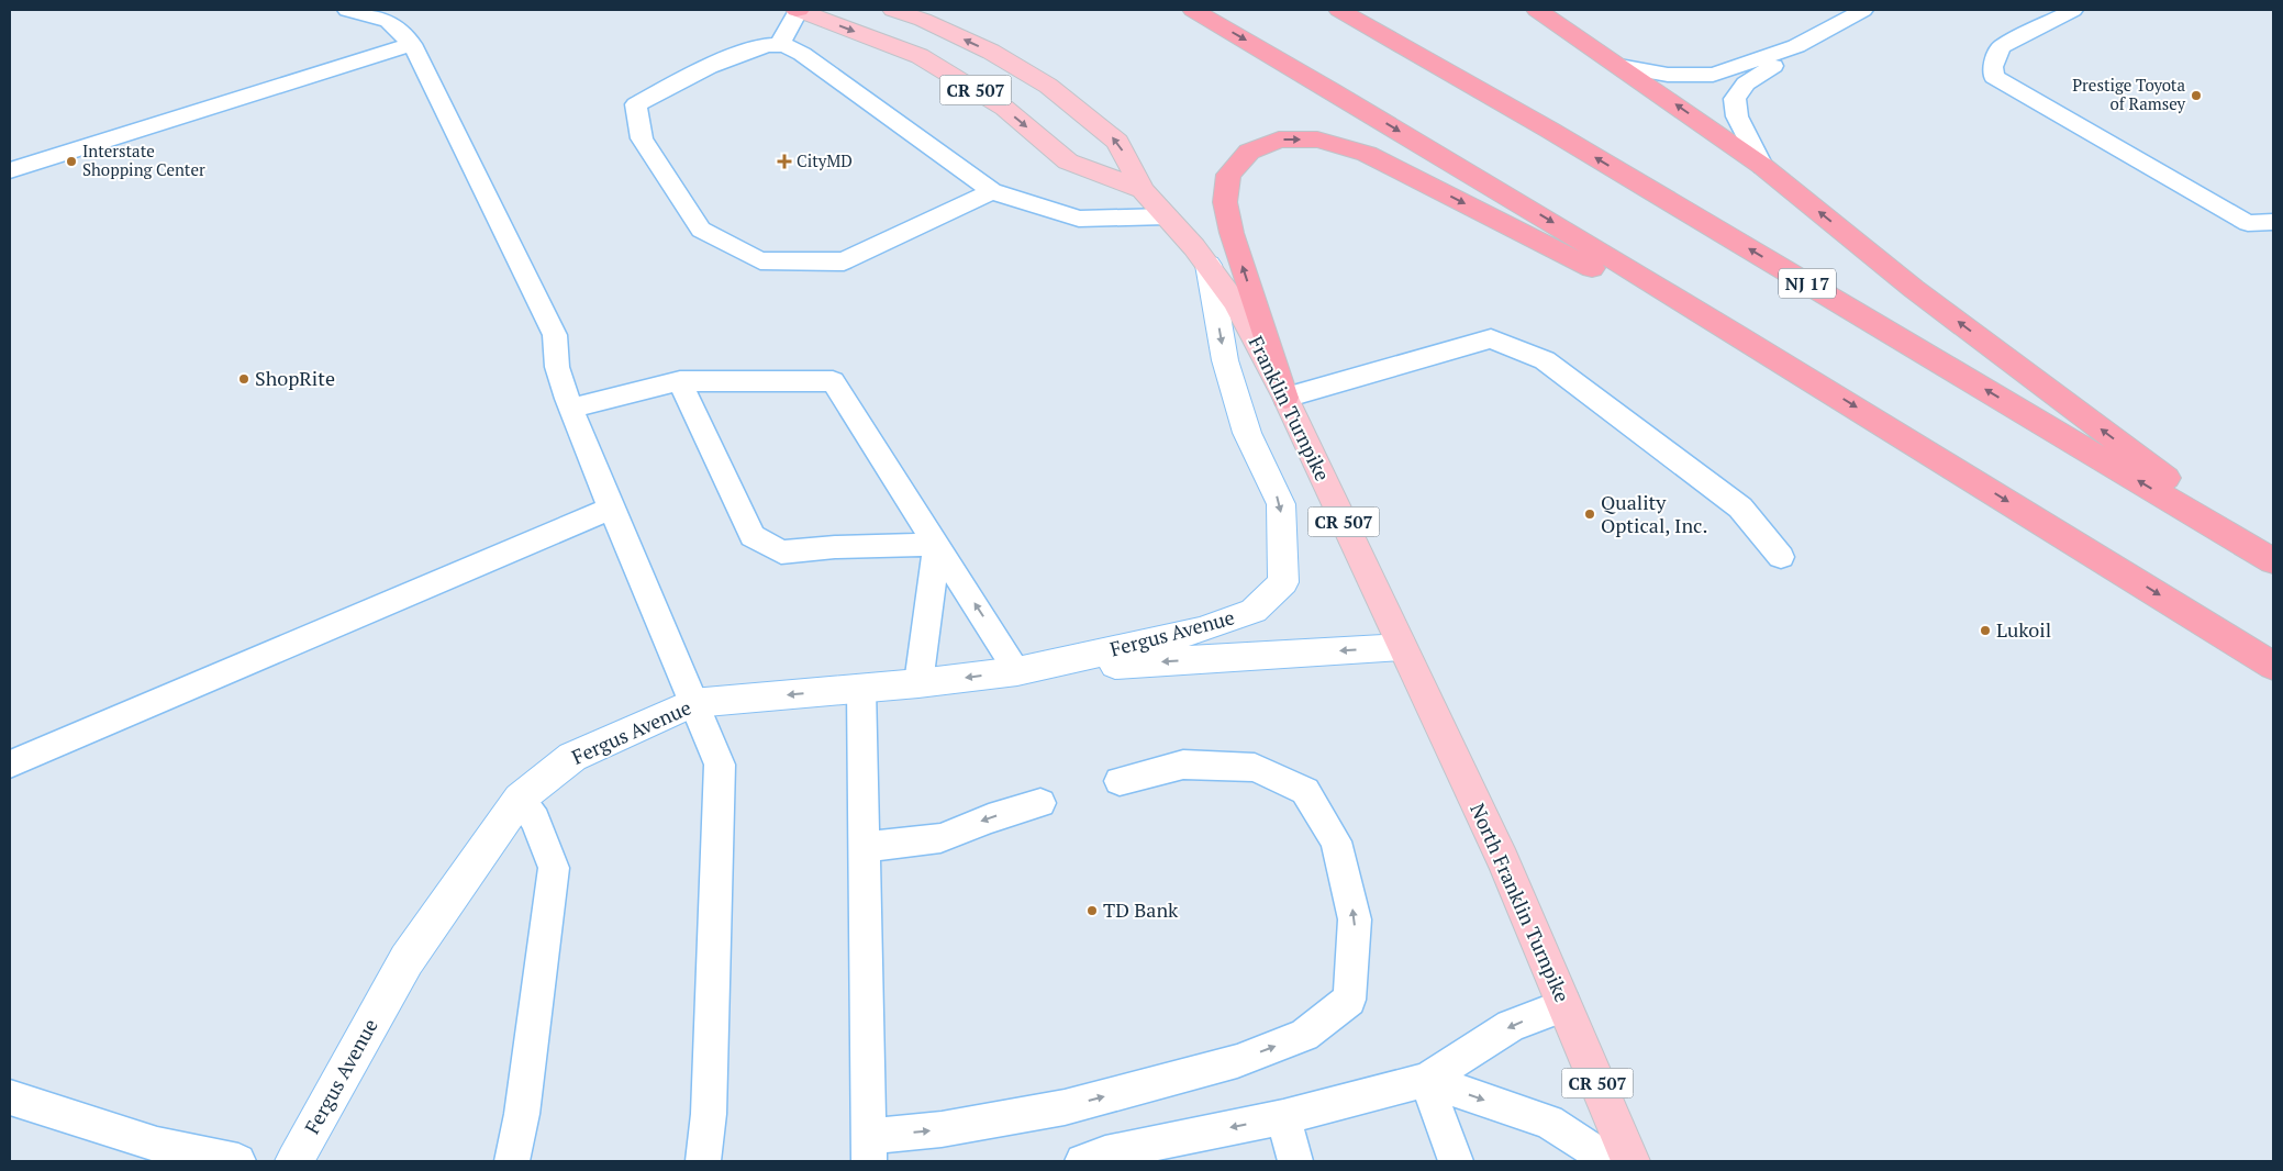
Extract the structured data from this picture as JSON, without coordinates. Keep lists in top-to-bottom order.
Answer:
{
  "streets": {
    "highway": ["NJ 17"],
    "main road": ["CR 507", "Franklin Turnpike", "North Franklin Turnpike"],
    "street": ["Fergus Avenue"]
  },
  "crossings": [
    ["Franklin Turnpike", "Fergus Avenue"],
    ["Franklin Turnpike", "North Franklin Turnpike"],
    ["Fergus Avenue", "North Franklin Turnpike"]
  ],
  "places": {
    "other": [
      "Prestige Toyota of Ramsey",
      "Interstate Shopping Center",
      "ShopRite",
      "Quality Optical, Inc.",
      "Lukoil",
      "TD Bank"
    ],
    "health": ["CityMD"]
  }
}
